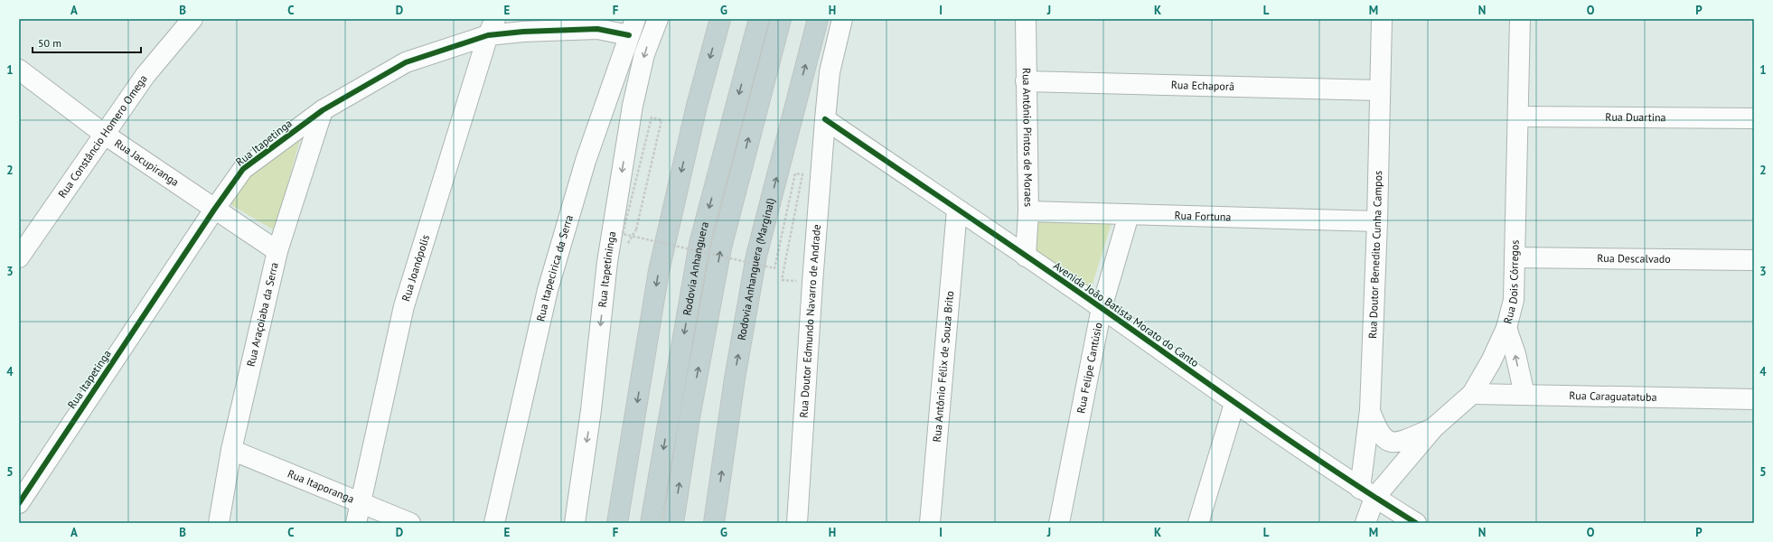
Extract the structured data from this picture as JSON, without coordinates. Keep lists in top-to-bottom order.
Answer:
{
  "streets": {
    "highway": ["Rodovia Anhanguera", "Rodovia Anhanguera (Marginal)"],
    "street": [
      "Rua Echaporã",
      "Rua Duartina",
      "Rua Constâncio Homero Omega",
      "Rua Antônio Pintos de Moraes",
      "Rua Itapetinga",
      "Rua Jacupiranga",
      "Rua Fortuna",
      "Rua Doutor Benedito Cunha Campos",
      "Rua Descalvado",
      "Rua Joanópolis",
      "Rua Itapecirica da Serra",
      "Rua Itapetininga",
      "Rua Dois Córregos",
      "Rua Araçoiaba da Serra",
      "Avenida João Batista Morato do Canto",
      "Rua Doutor Edmundo Navarro de Andrade",
      "Rua Antônio Félix de Souza Brito",
      "Rua Felipe Cantúsio",
      "Rua Caraguatatuba",
      "Rua Itaporanga"
    ]
  },
  "crossings": [
    ["Rua Echaporã", "Rua Antônio Pintos de Moraes"],
    ["Rua Echaporã", "Rua Doutor Benedito Cunha Campos"],
    ["Rua Duartina", "Rua Dois Córregos"],
    ["Rua Constâncio Homero Omega", "Rua Jacupiranga"],
    ["Rua Antônio Pintos de Moraes", "Rua Fortuna"],
    ["Rua Antônio Pintos de Moraes", "Avenida João Batista Morato do Canto"],
    ["Rua Itapetinga", "Rua Jacupiranga"],
    ["Rua Itapetinga", "Rua Joanópolis"],
    ["Rua Itapetinga", "Rua Itapecirica da Serra"],
    ["Rua Itapetinga", "Rua Araçoiaba da Serra"],
    ["Rua Jacupiranga", "Rua Araçoiaba da Serra"],
    ["Rua Fortuna", "Rua Doutor Benedito Cunha Campos"],
    ["Rua Fortuna", "Rua Felipe Cantúsio"],
    ["Rua Doutor Benedito Cunha Campos", "Rua Dois Córregos"],
    ["Rua Doutor Benedito Cunha Campos", "Avenida João Batista Morato do Canto"],
    ["Rua Descalvado", "Rua Dois Córregos"],
    ["Rua Joanópolis", "Rua Itaporanga"],
    ["Rua Dois Córregos", "Avenida João Batista Morato do Canto"],
    ["Rua Dois Córregos", "Rua Caraguatatuba"],
    ["Rua Araçoiaba da Serra", "Rua Itaporanga"],
    ["Avenida João Batista Morato do Canto", "Rua Doutor Edmundo Navarro de Andrade"],
    ["Avenida João Batista Morato do Canto", "Rua Antônio Félix de Souza Brito"],
    ["Avenida João Batista Morato do Canto", "Rua Felipe Cantúsio"]
  ],
  "one_way": ["Rua Itapetininga"],
  "scale_bar": "50 m",
  "grid": {
    "columns": [
      "A",
      "B",
      "C",
      "D",
      "E",
      "F",
      "G",
      "H",
      "I",
      "J",
      "K",
      "L",
      "M",
      "N",
      "O",
      "P"
    ],
    "rows": [
      "1",
      "2",
      "3",
      "4",
      "5"
    ]
  }
}
